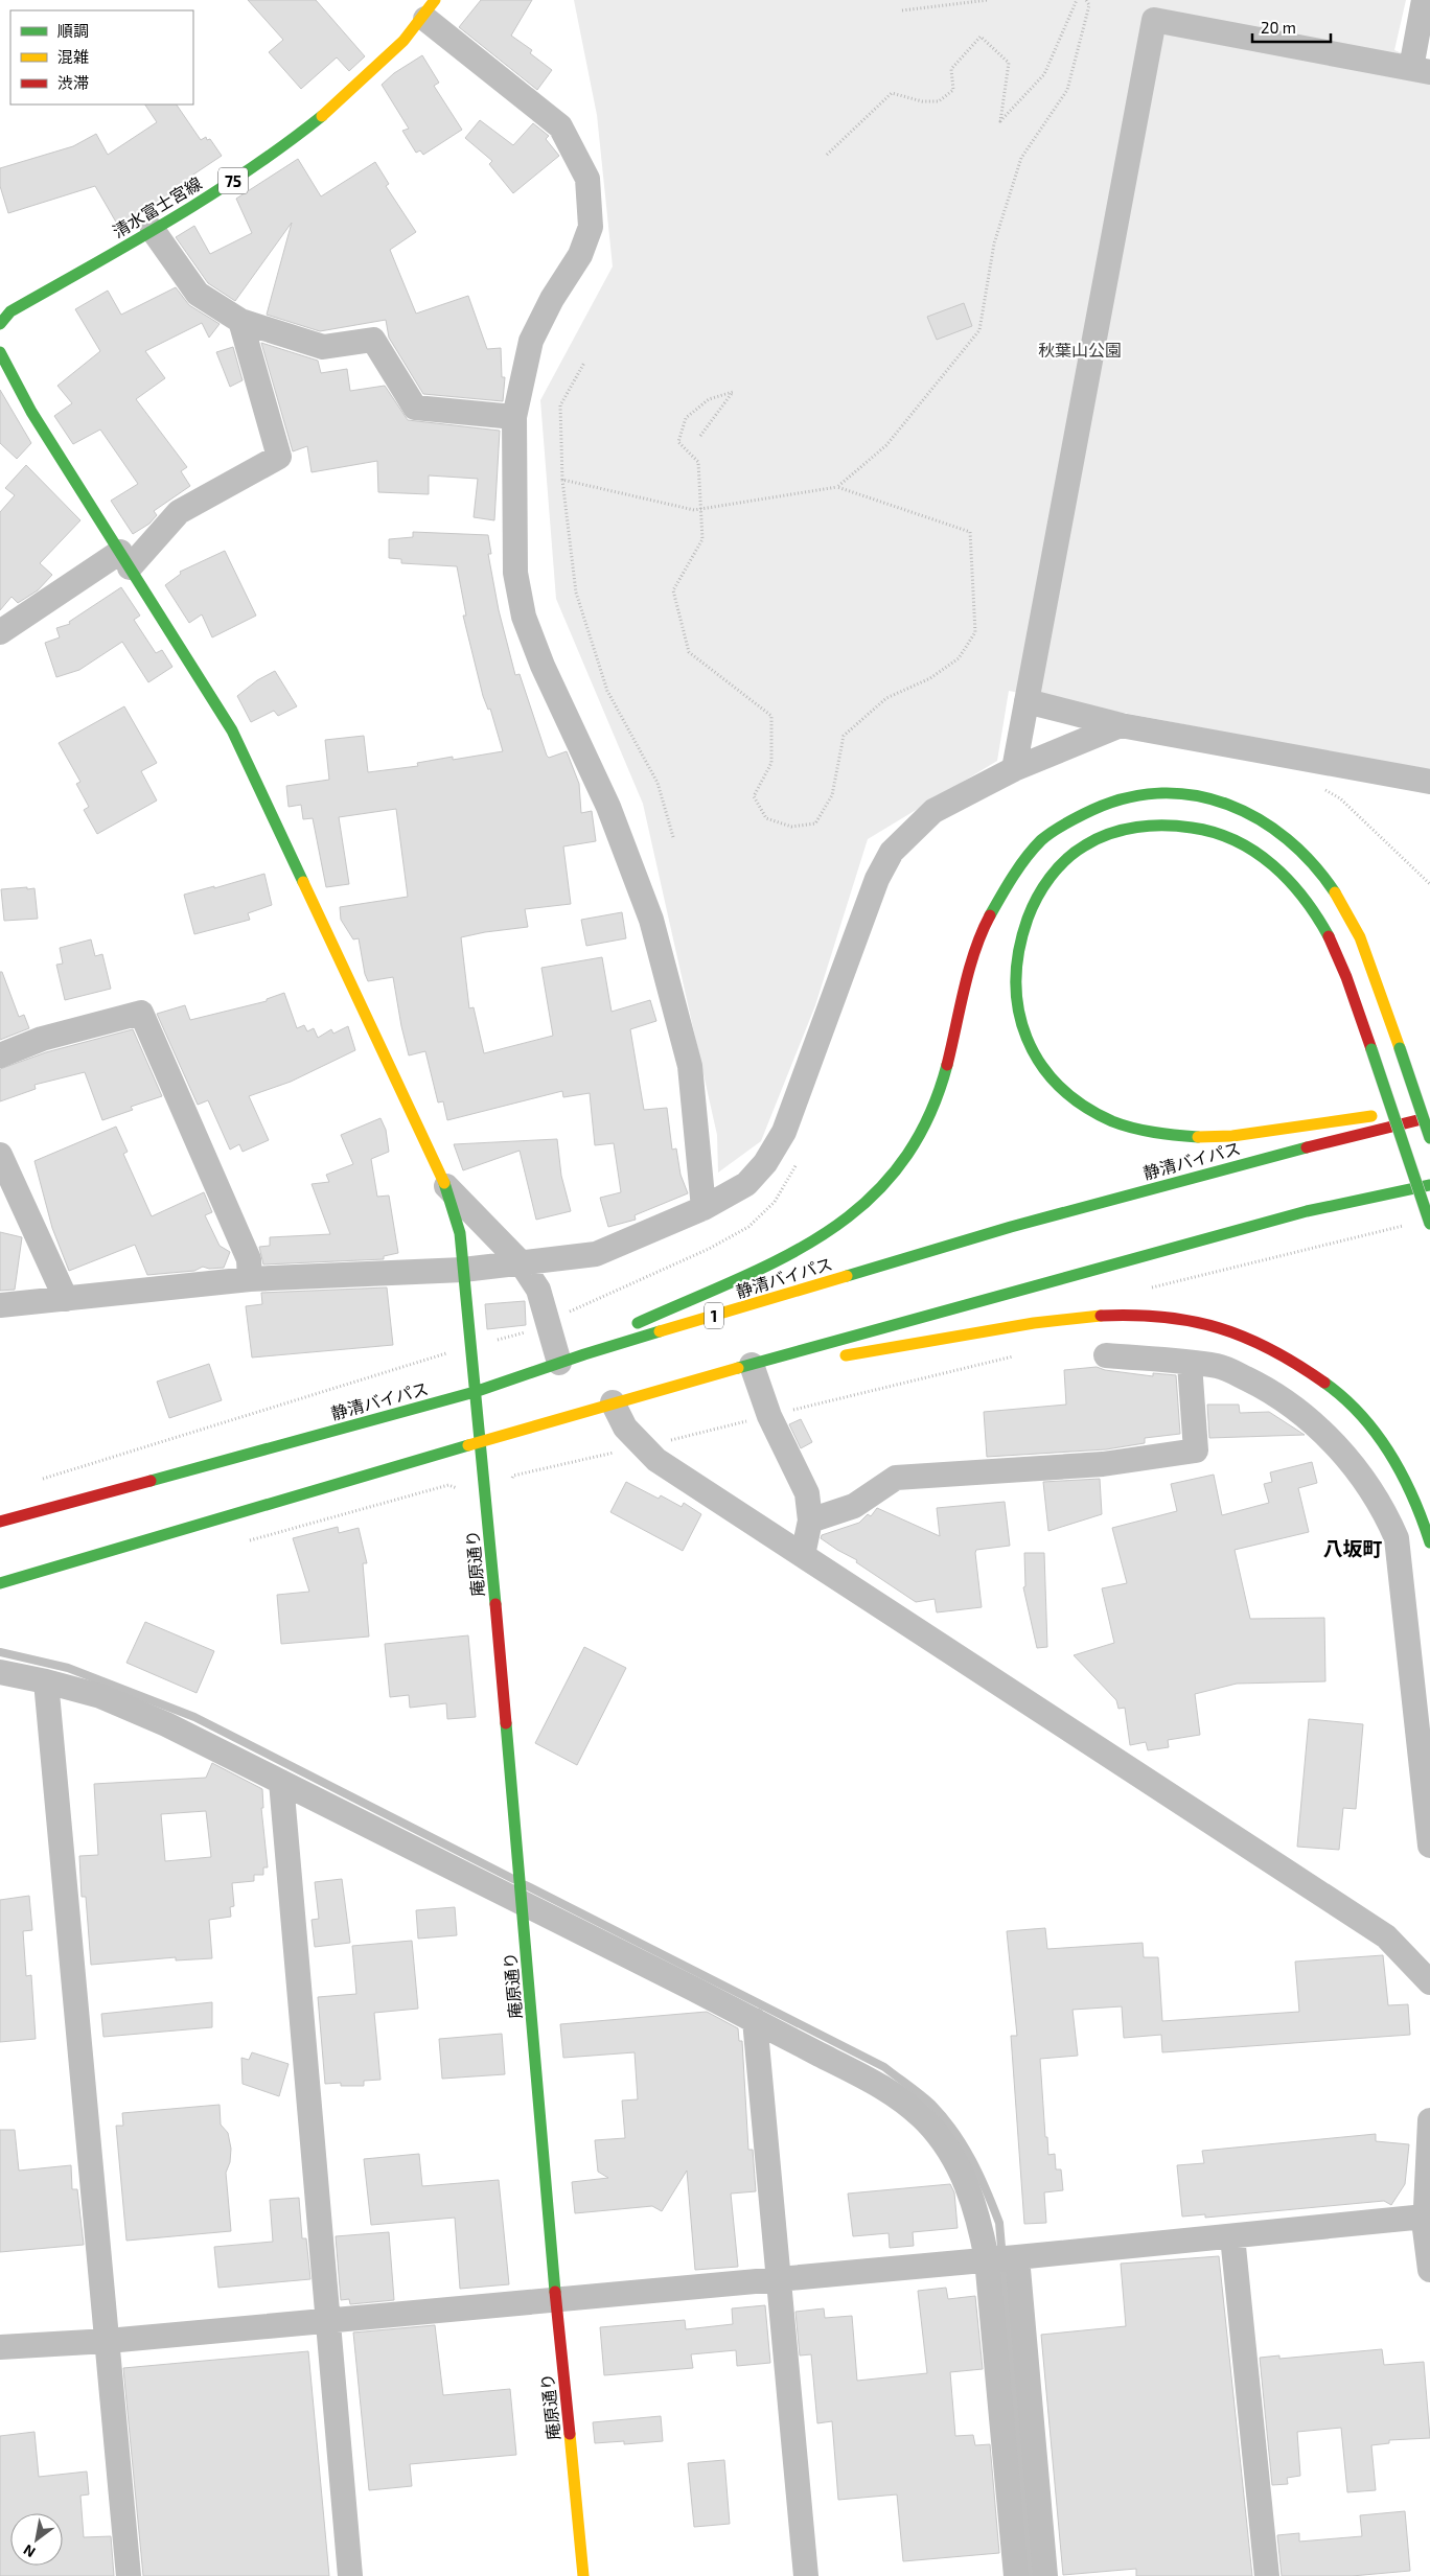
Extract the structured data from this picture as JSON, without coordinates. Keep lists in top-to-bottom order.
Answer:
{
  "streets": {
    "main road": [
      "75",
      "清水富士宮線",
      "静清バイパス",
      "1",
      "庵原通り"
    ]
  },
  "crossings": [
    ["静清バイパス", "庵原通り"]
  ],
  "districts": ["八坂町"],
  "parks": ["秋葉山公園"],
  "legend": ["順調", "混雑", "渋滞"],
  "scale_bar": "20 m",
  "north": "bottom left"
}
